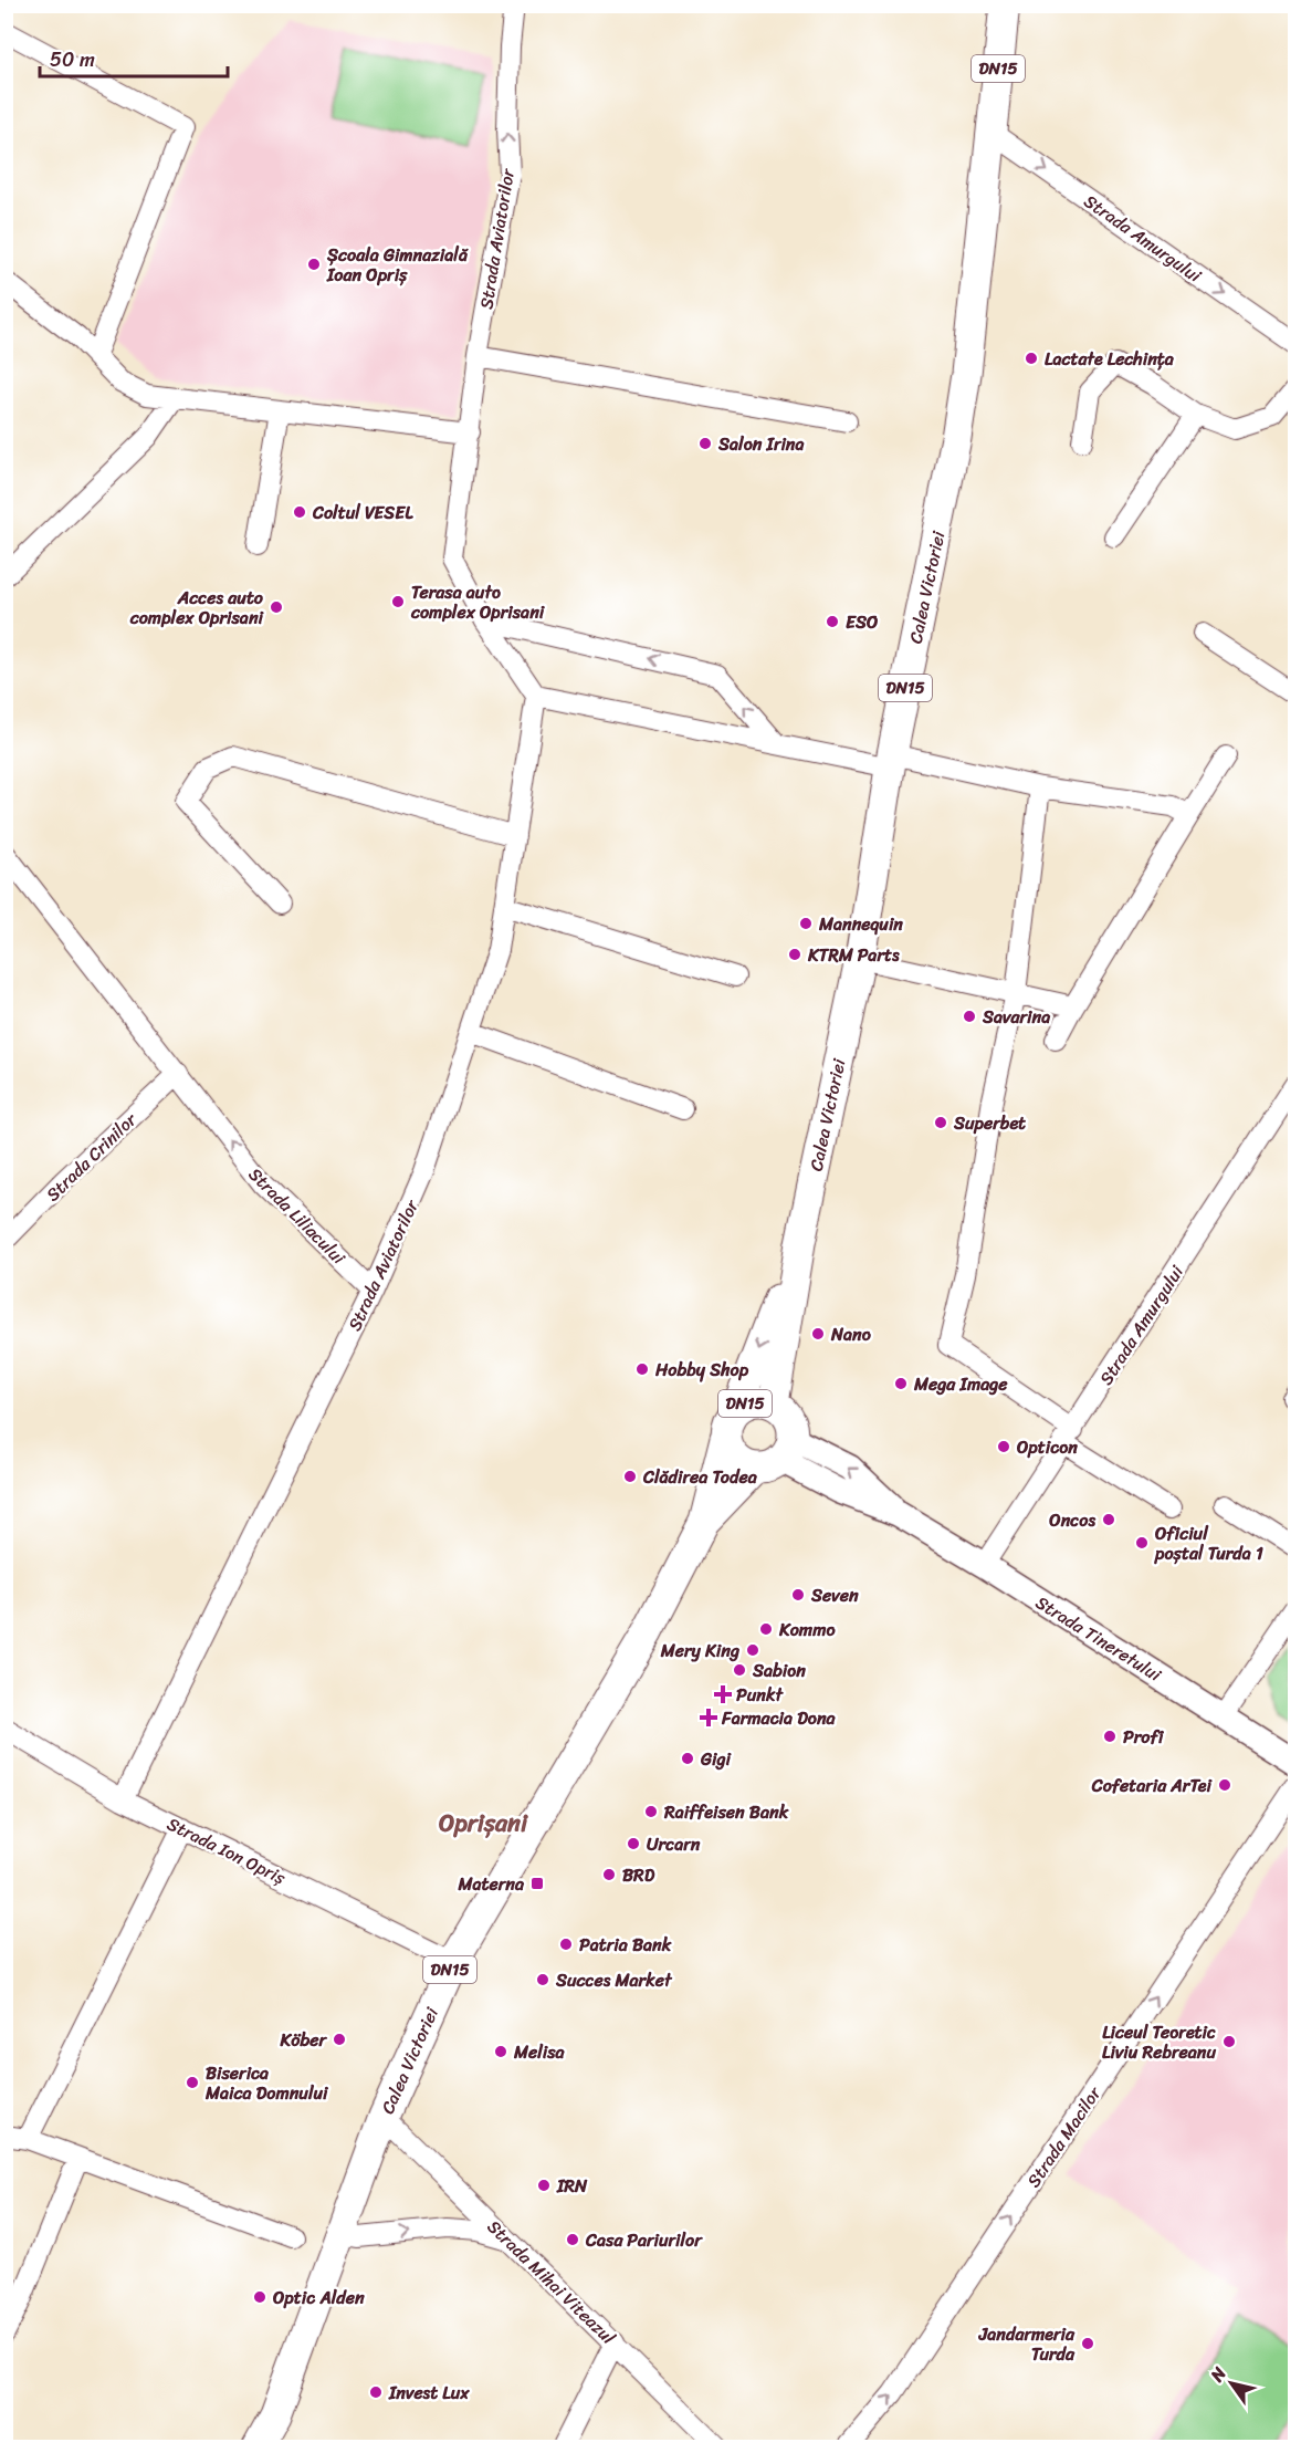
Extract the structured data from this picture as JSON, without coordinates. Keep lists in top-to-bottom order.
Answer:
{
  "streets": {
    "main road": ["DN15", "Calea Victoriei"],
    "street": [
      "Strada Amurgului",
      "Strada Aviatorilor",
      "Strada Crinilor",
      "Strada Liliacului",
      "Strada Tineretului",
      "Strada Ion Opriș",
      "Strada Macilor",
      "Strada Mihai Viteazul"
    ]
  },
  "crossings": [
    ["DN15", "Calea Victoriei"],
    ["DN15", "Strada Tineretului"],
    ["Strada Amurgului", "Calea Victoriei"],
    ["Strada Amurgului", "Strada Tineretului"],
    ["Strada Aviatorilor", "Strada Liliacului"],
    ["Strada Aviatorilor", "Strada Ion Opriș"],
    ["Calea Victoriei", "Strada Tineretului"],
    ["Calea Victoriei", "Strada Ion Opriș"],
    ["Calea Victoriei", "Strada Mihai Viteazul"],
    ["Strada Crinilor", "Strada Liliacului"]
  ],
  "one_way": ["Strada Amurgului", "Strada Liliacului", "Strada Macilor"],
  "districts": ["Oprișani"],
  "places": {
    "other": [
      "Școala Gimnazială Ioan Opriș",
      "Lactate Lechința",
      "Salon Irina",
      "Coltul VESEL",
      "Terasa auto complex Oprisani",
      "Acces auto complex Oprisani",
      "ESO",
      "Mannequin",
      "KTRM Parts",
      "Savarina",
      "Superbet",
      "Nano",
      "Hobby Shop",
      "Mega Image",
      "Opticon",
      "Clădirea Todea",
      "Oncos",
      "Oficiul poștal Turda 1",
      "Seven",
      "Kommo",
      "Mery King",
      "Sabion",
      "Profi",
      "Gigi",
      "Cofetaria ArTei",
      "Raiffeisen Bank",
      "Urcarn",
      "BRD",
      "Patria Bank",
      "Succes Market",
      "Köber",
      "Liceul Teoretic Liviu Rebreanu",
      "Melisa",
      "Biserica Maica Domnului",
      "IRN",
      "Casa Pariurilor",
      "Optic Alden",
      "Jandarmeria Turda",
      "Invest Lux"
    ],
    "health": ["Punkt", "Farmacia Dona"],
    "transit": ["Materna"]
  },
  "scale_bar": "50 m",
  "north": "top left"
}
